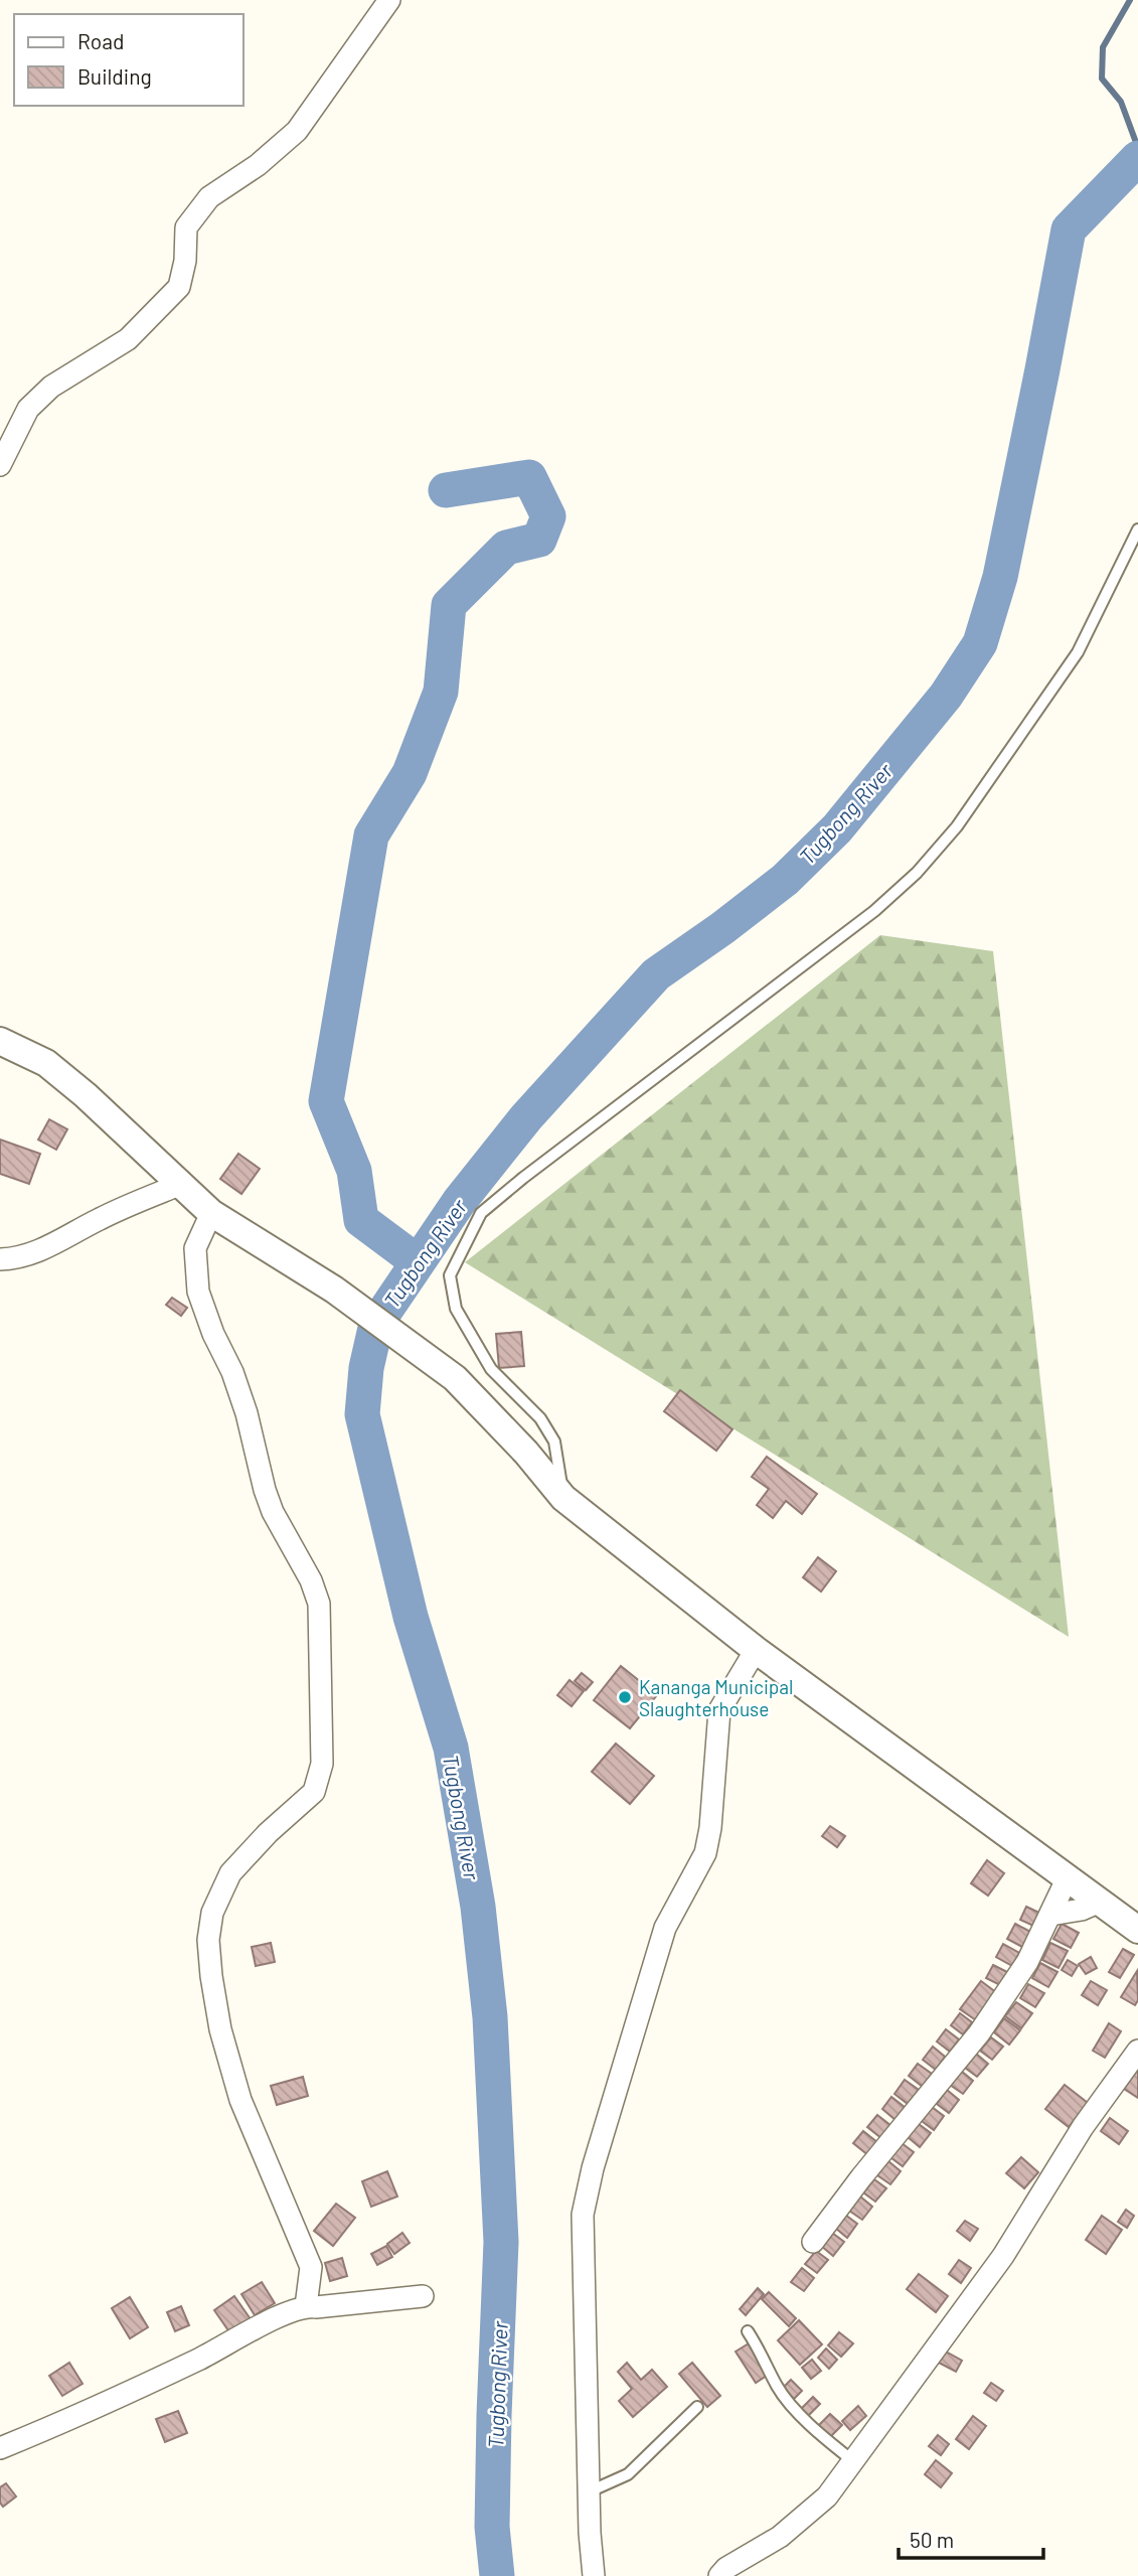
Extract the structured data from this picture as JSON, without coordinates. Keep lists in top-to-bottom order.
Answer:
{
  "water": ["Tugbong River"],
  "places": ["Kananga Municipal Slaughterhouse"],
  "legend": ["Road", "Building"],
  "scale_bar": "50 m"
}
